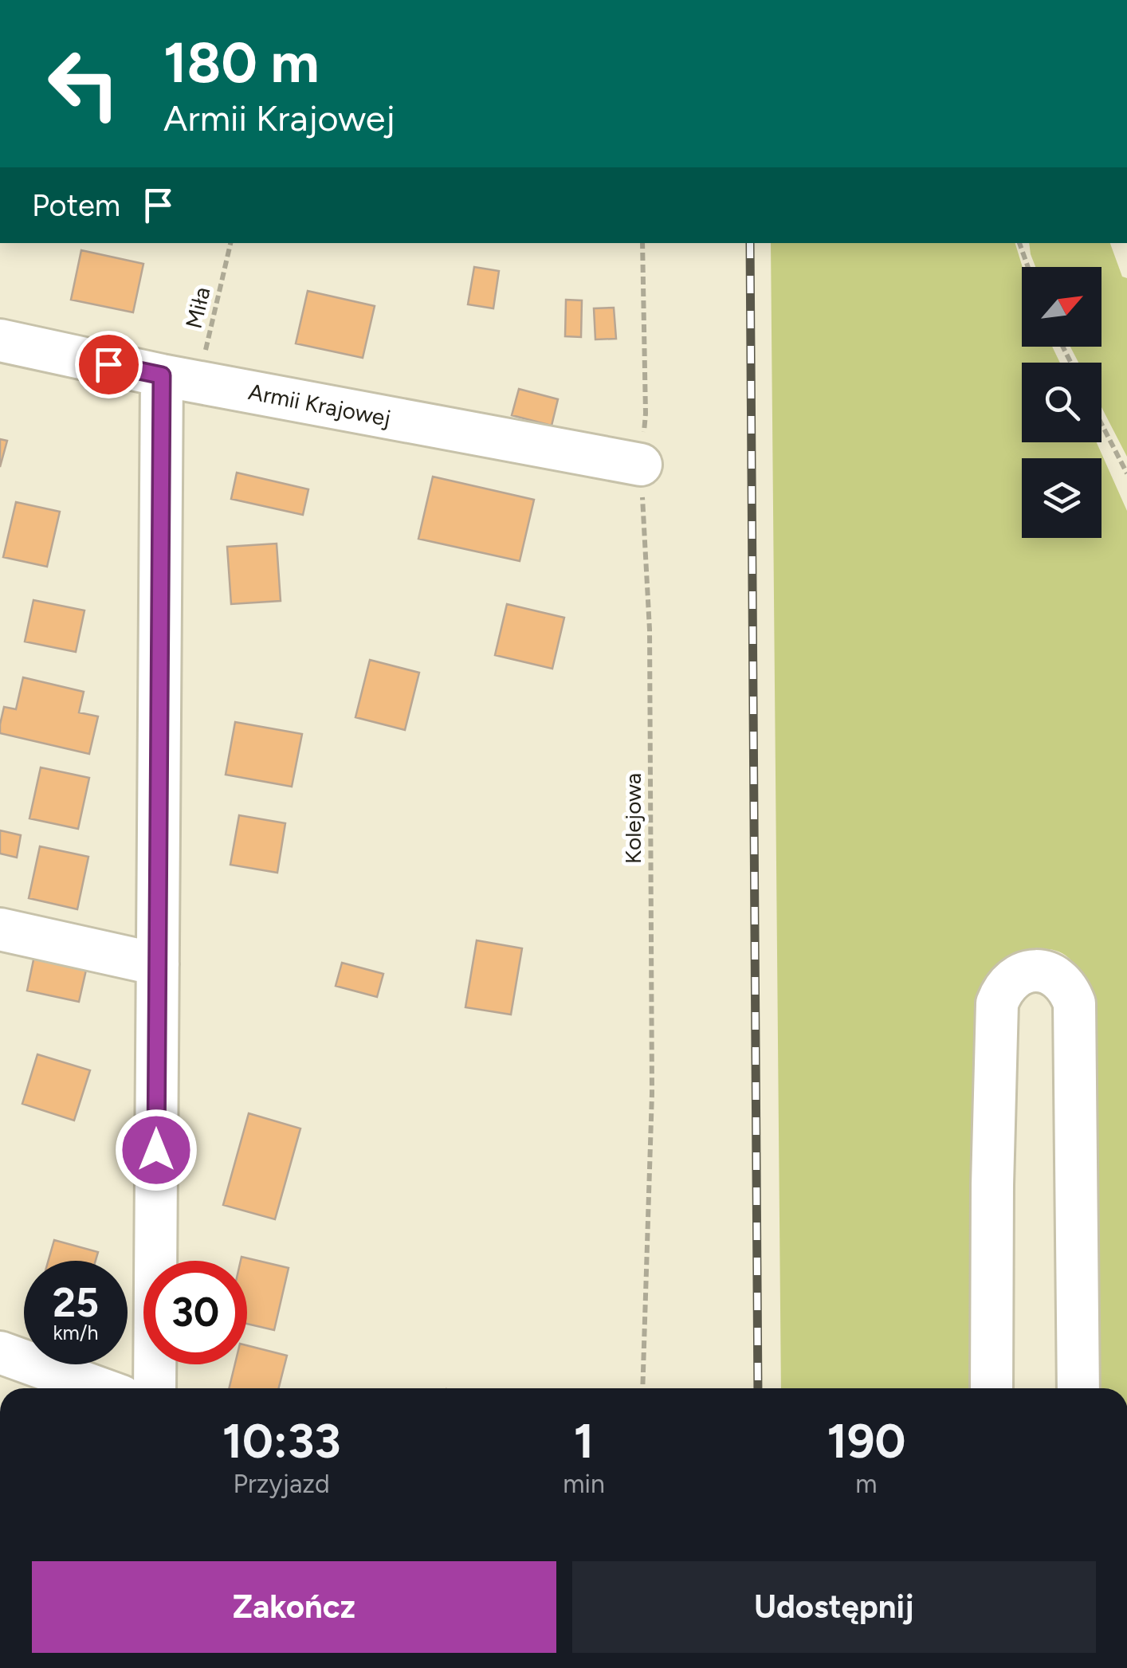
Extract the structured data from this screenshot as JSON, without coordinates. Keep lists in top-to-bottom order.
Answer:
{
  "streets": {
    "street": ["Armii Krajowej"],
    "path": ["Miła", "Kolejowa"]
  },
  "crossings": [
    ["Miła", "Armii Krajowej"],
    ["Armii Krajowej", "Kolejowa"]
  ],
  "north": "top right",
  "page": {
    "turn": ["180 m", "Armii Krajowej"],
    "then": "Potem",
    "speed": "25 km/h",
    "limit": "30",
    "eta": [
      "10:33",
      "Przyjazd",
      "1",
      "min",
      "190",
      "m"
    ],
    "buttons": ["Zakończ", "Udostępnij"]
  }
}
